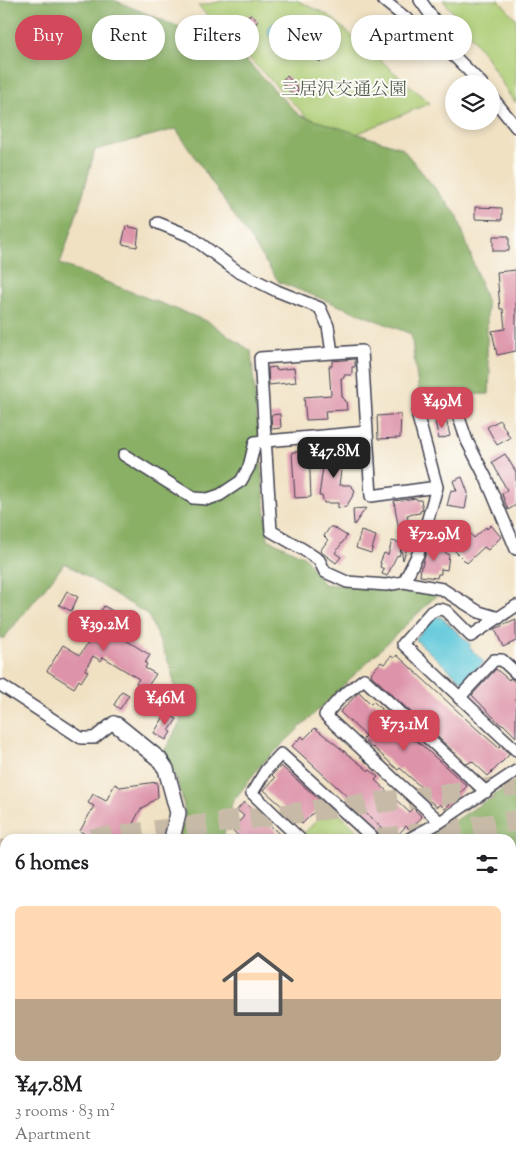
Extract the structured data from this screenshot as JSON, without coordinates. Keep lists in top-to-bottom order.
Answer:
{
  "parks": ["三居沢交通公園"],
  "page": {
    "chip": [
      "Buy",
      "Rent",
      "Filters",
      "New",
      "Apartment"
    ],
    "price": [
      "¥49M",
      "¥47.8M",
      "¥72.9M",
      "¥39.2M",
      "¥46M",
      "¥73.1M"
    ],
    "heading": "6 homes",
    "list": [
      {
        "name": "¥47.8M",
        "note": "3 rooms · 83 m² · Apartment"
      }
    ]
  }
}
